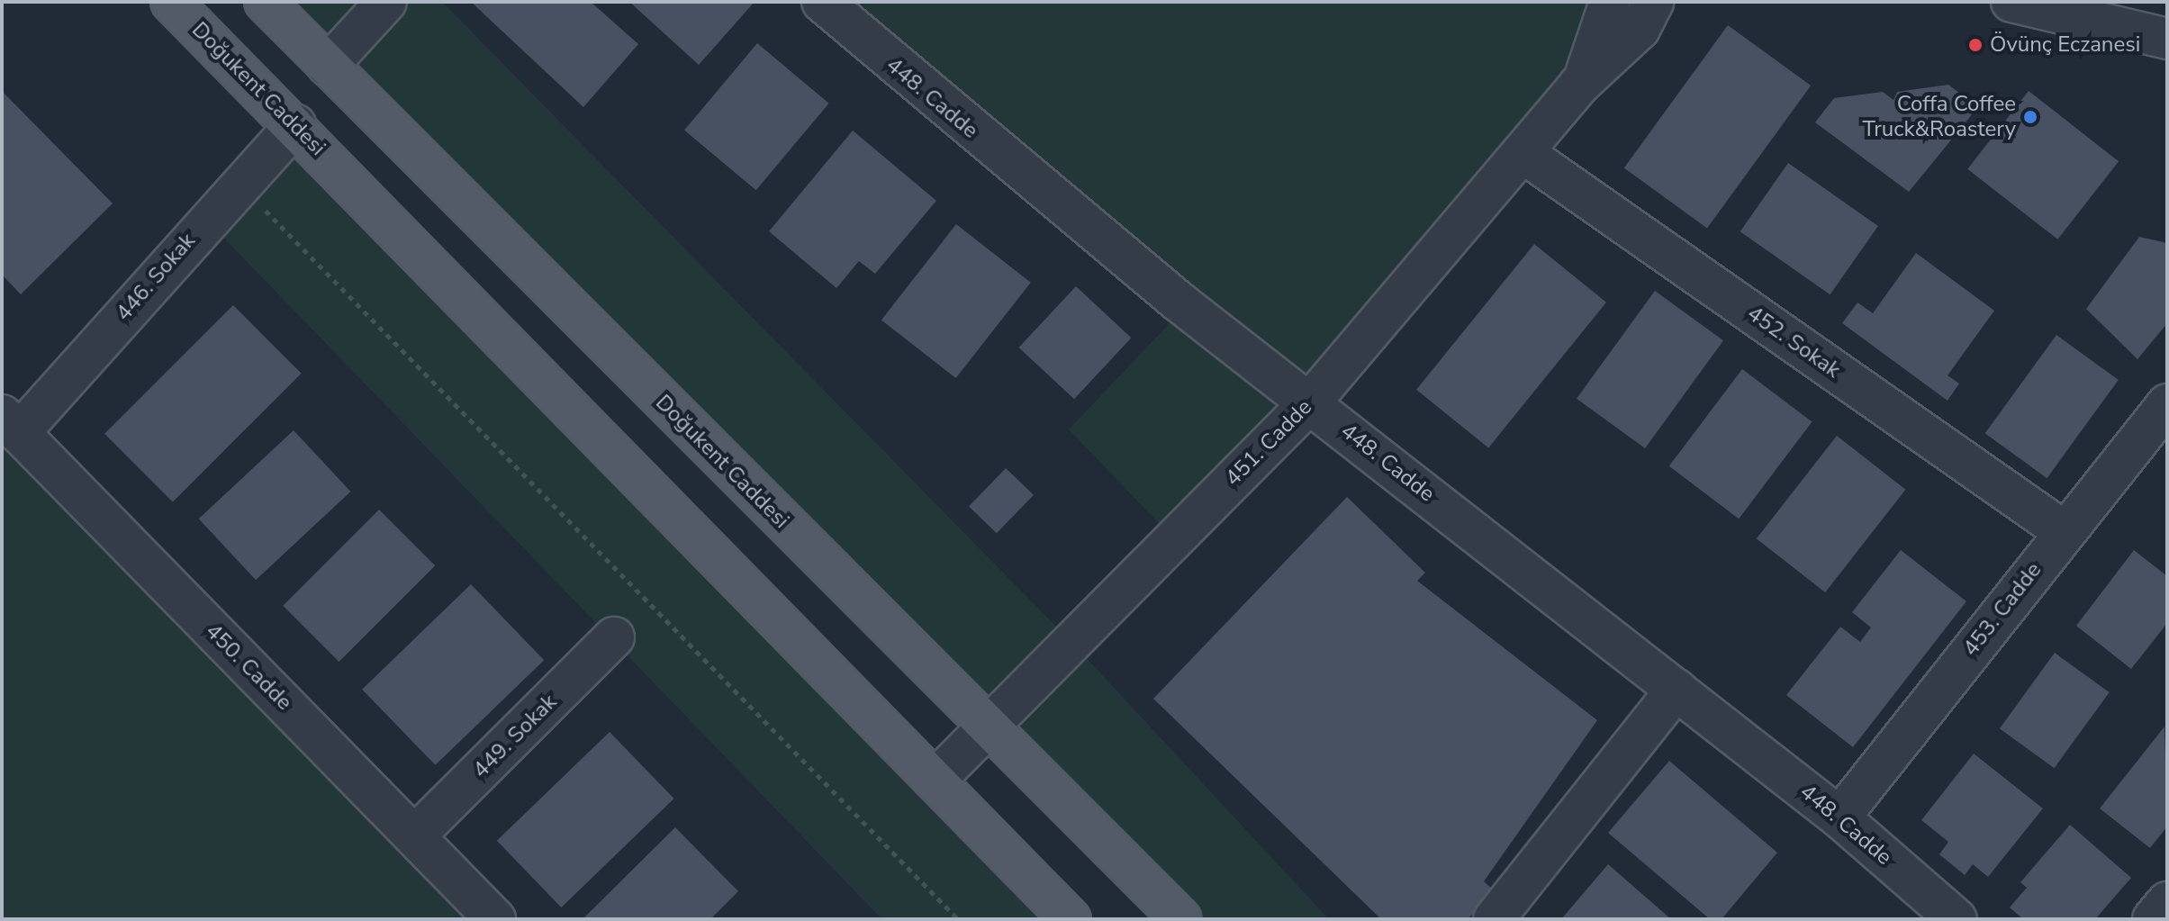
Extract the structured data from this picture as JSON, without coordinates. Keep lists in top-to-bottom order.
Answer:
{
  "streets": {
    "main road": ["Doğukent Caddesi"],
    "street": [
      "448. Cadde",
      "446. Sokak",
      "452. Sokak",
      "451. Cadde",
      "453. Cadde",
      "450. Cadde",
      "449. Sokak"
    ]
  },
  "crossings": [
    ["Doğukent Caddesi", "446. Sokak"],
    ["Doğukent Caddesi", "451. Cadde"],
    ["448. Cadde", "451. Cadde"],
    ["448. Cadde", "453. Cadde"],
    ["446. Sokak", "450. Cadde"],
    ["452. Sokak", "451. Cadde"],
    ["452. Sokak", "453. Cadde"],
    ["450. Cadde", "449. Sokak"]
  ],
  "places": ["Övünç Eczanesi", "Coffa Coffee Truck&Roastery"]
}
